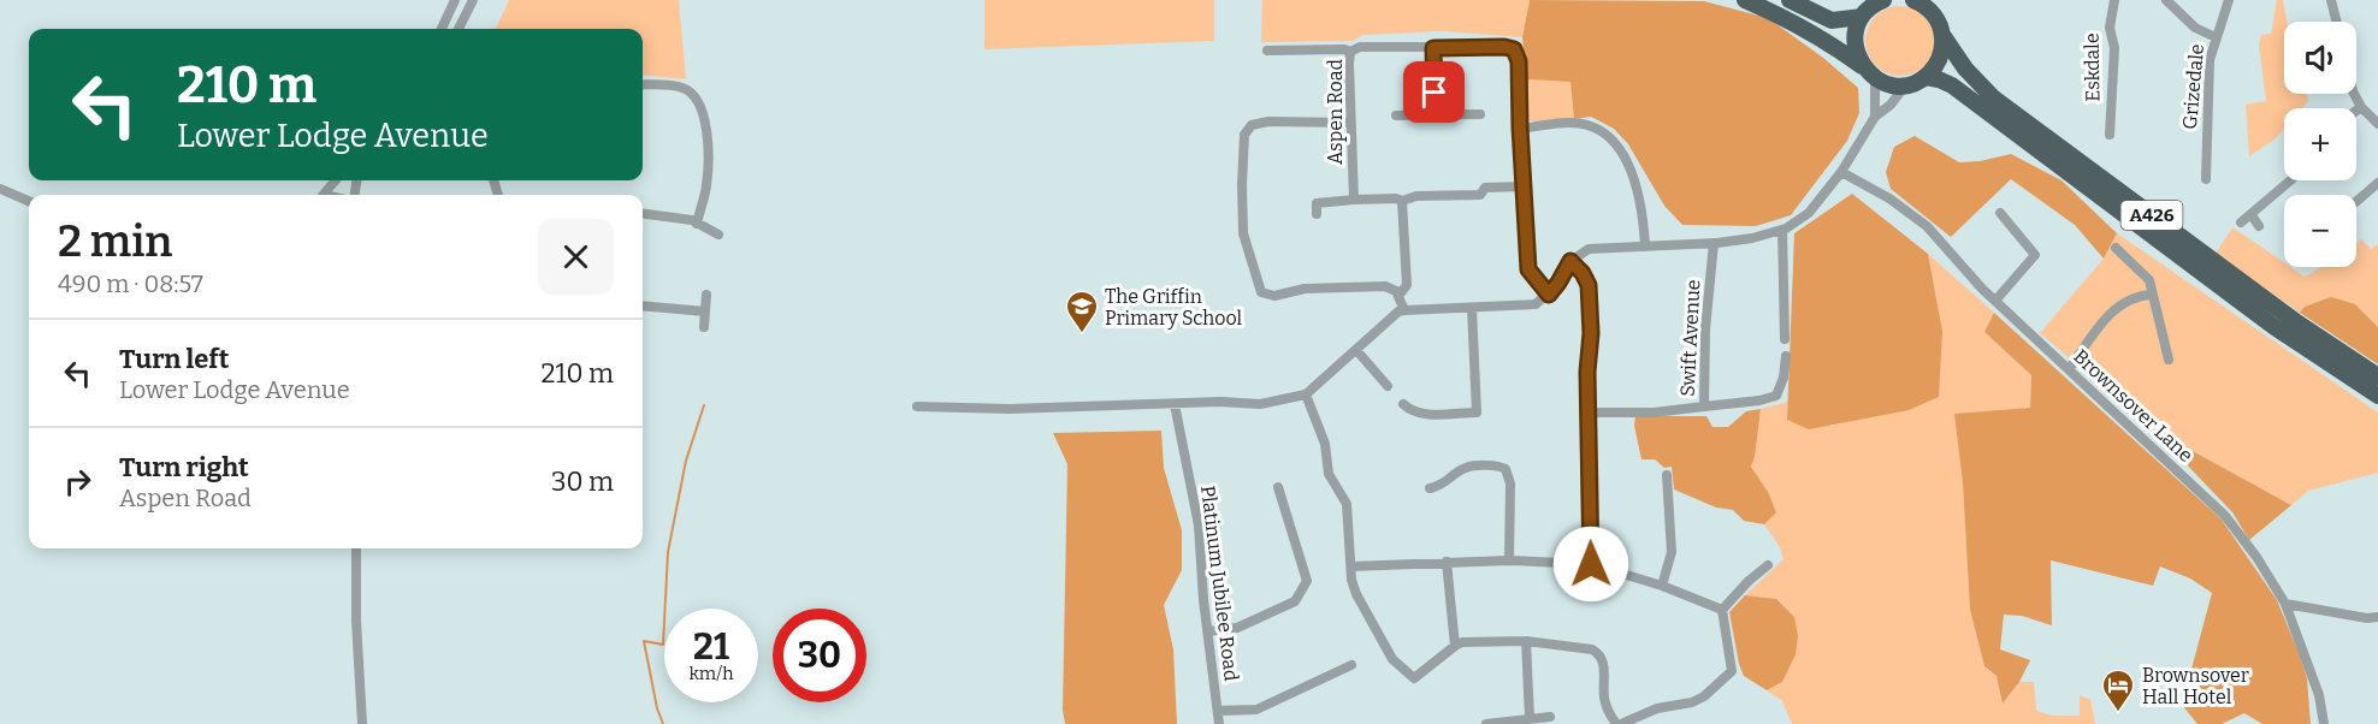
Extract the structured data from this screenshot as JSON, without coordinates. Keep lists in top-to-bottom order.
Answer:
{
  "streets": {
    "highway": ["A426"],
    "street": [
      "Eskdale",
      "Grizedale",
      "Aspen Road",
      "Swift Avenue",
      "Brownsover Lane",
      "Platinum Jubilee Road"
    ]
  },
  "places": {
    "school or university": ["The Griffin Primary School"],
    "hotel": ["Brownsover Hall Hotel"]
  },
  "page": {
    "map_buttons": ["+", "−"],
    "turn": ["210 m", "Lower Lodge Avenue"],
    "heading": ["2 min", "490 m · 08:57"],
    "list": [
      {
        "name": "Turn left",
        "note": "Lower Lodge Avenue",
        "value": "210 m"
      },
      {
        "name": "Turn right",
        "note": "Aspen Road",
        "value": "30 m"
      }
    ],
    "speed": "21 km/h",
    "limit": "30"
  }
}
